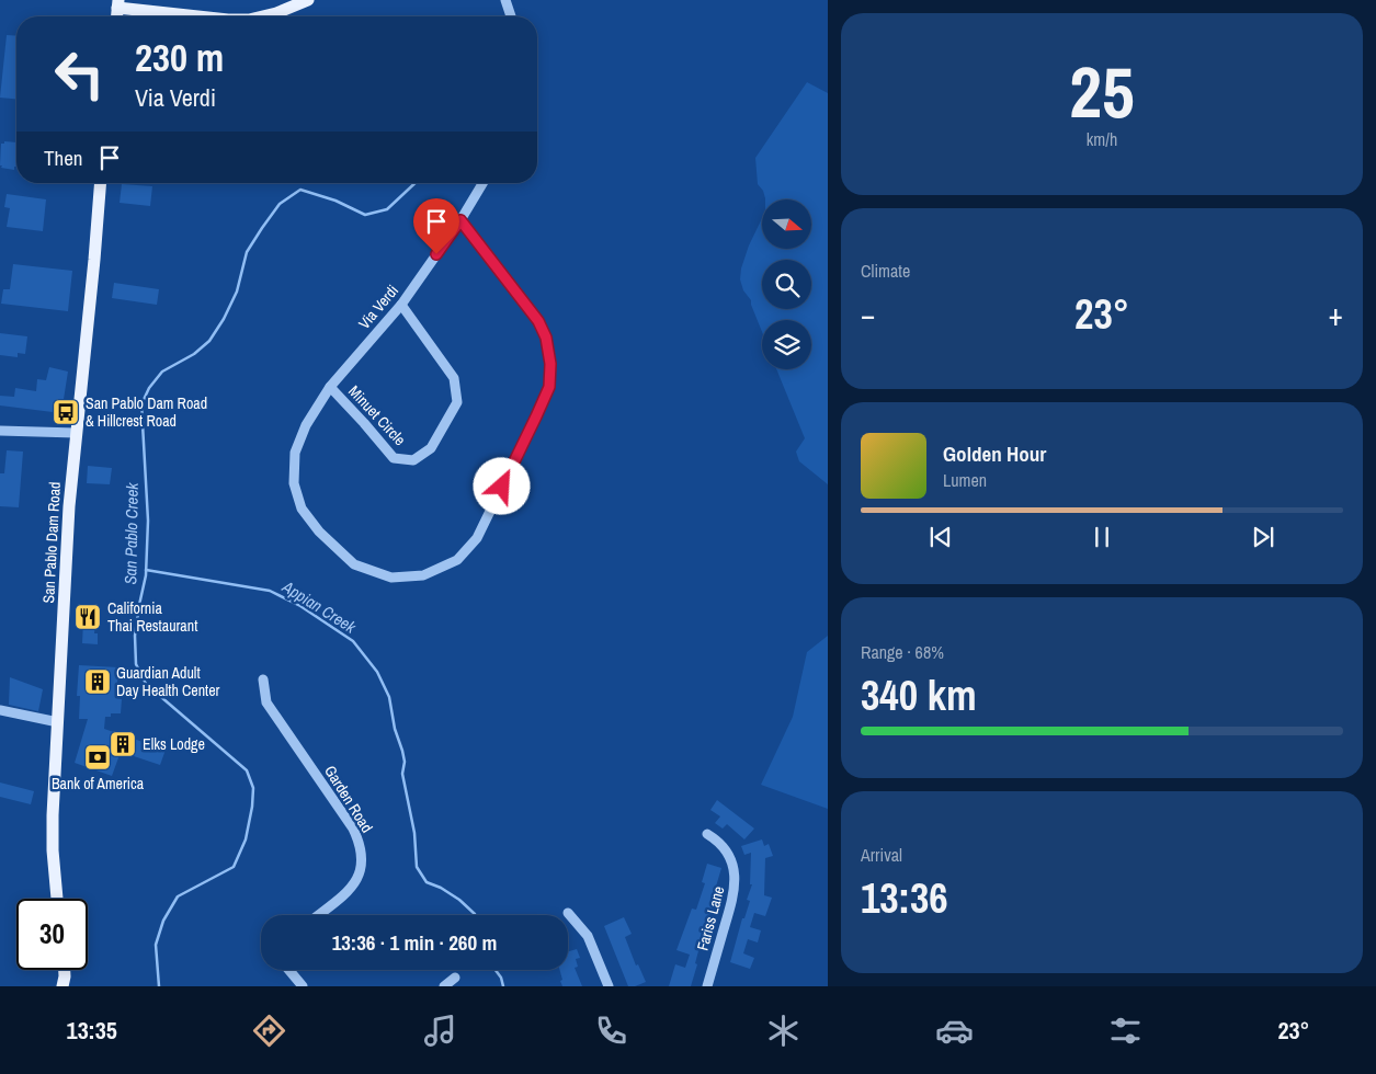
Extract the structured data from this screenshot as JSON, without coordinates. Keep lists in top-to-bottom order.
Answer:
{
  "streets": {
    "main road": ["San Pablo Dam Road"],
    "street": [
      "Via Verdi",
      "Minuet Circle",
      "Garden Road",
      "Fariss Lane"
    ]
  },
  "crossings": [
    ["Via Verdi", "Minuet Circle"]
  ],
  "water": ["San Pablo Creek", "Appian Creek"],
  "places": {
    "bus stop": ["San Pablo Dam Road & Hillcrest Road"],
    "restaurant": ["California Thai Restaurant"],
    "building": ["Guardian Adult Day Health Center", "Elks Lodge"],
    "bank": ["Bank of America"]
  },
  "north": "right",
  "page": {
    "tile": [
      ["25", "km/h"],
      "Climate",
      ["Range · 68%", "340 km"],
      ["Arrival", "13:36"]
    ],
    "turn": ["230 m", "Via Verdi"],
    "then": "Then",
    "heat": ["−", "23°", "+"],
    "song": ["Golden Hour", "Lumen"],
    "limit": "30",
    "trip": "13:36 · 1 min · 260 m",
    "tabs": ["13:35", "23°"]
  }
}
